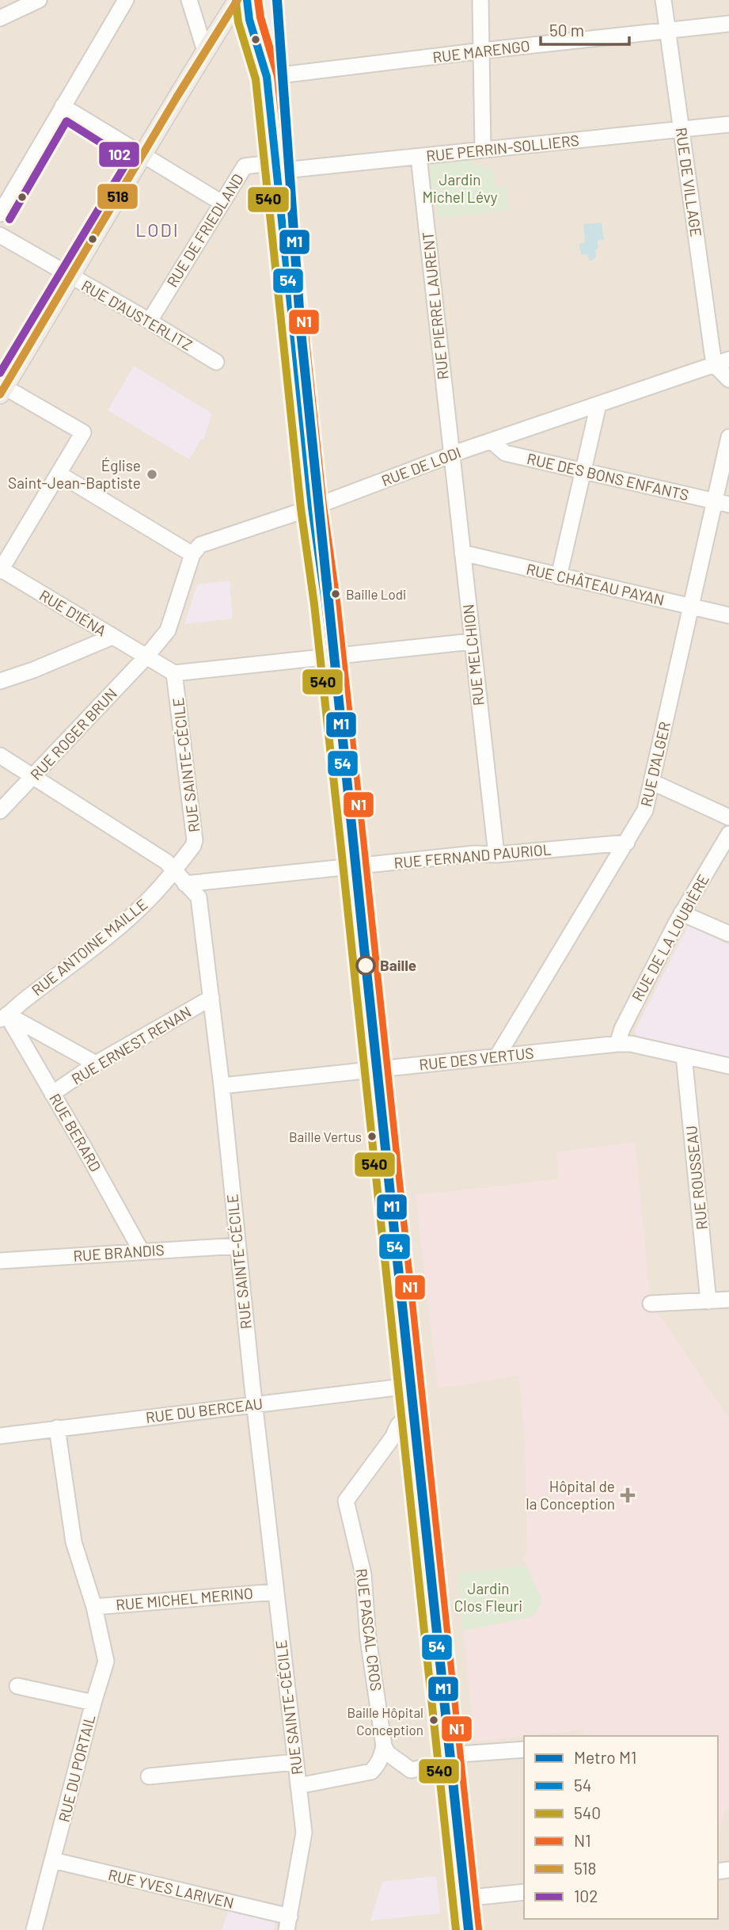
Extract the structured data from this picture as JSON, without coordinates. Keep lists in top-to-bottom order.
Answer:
{
  "streets": {
    "street": [
      "RUE MARENGO",
      "RUE PERRIN-SOLLIERS",
      "RUE DE VILLAGE",
      "RUE DE FRIEDLAND",
      "RUE PIERRE LAURENT",
      "RUE D'AUSTERLITZ",
      "RUE DE LODI",
      "RUE DES BONS ENFANTS",
      "RUE CHÂTEAU PAYAN",
      "RUE D'IÉNA",
      "RUE MELCHION",
      "RUE ROGER BRUN",
      "RUE D'ALGER",
      "RUE SAINTE-CÉCILE",
      "RUE FERNAND PAURIOL",
      "RUE DE LA LOUBIÈRE",
      "RUE ANTOINE MAILLE",
      "RUE ERNEST RENAN",
      "RUE DES VERTUS",
      "RUE BERARD",
      "RUE ROUSSEAU",
      "RUE BRANDIS",
      "RUE DU BERCEAU",
      "RUE MICHEL MERINO",
      "RUE PASCAL CROS",
      "RUE DU PORTAIL",
      "RUE YVES LARIVEN"
    ]
  },
  "crossings": [
    ["RUE MARENGO", "RUE DE VILLAGE"],
    ["RUE PERRIN-SOLLIERS", "RUE DE VILLAGE"],
    ["RUE PERRIN-SOLLIERS", "RUE DE FRIEDLAND"],
    ["RUE PERRIN-SOLLIERS", "RUE PIERRE LAURENT"],
    ["RUE DE VILLAGE", "RUE DE LODI"],
    ["RUE DE FRIEDLAND", "RUE D'AUSTERLITZ"],
    ["RUE PIERRE LAURENT", "RUE DE LODI"],
    ["RUE PIERRE LAURENT", "RUE MELCHION"],
    ["RUE DE LODI", "RUE DES BONS ENFANTS"],
    ["RUE DE LODI", "RUE MELCHION"],
    ["RUE DES BONS ENFANTS", "RUE D'ALGER"],
    ["RUE CHÂTEAU PAYAN", "RUE MELCHION"],
    ["RUE CHÂTEAU PAYAN", "RUE D'ALGER"],
    ["RUE D'IÉNA", "RUE ROGER BRUN"],
    ["RUE MELCHION", "RUE FERNAND PAURIOL"],
    ["RUE D'ALGER", "RUE FERNAND PAURIOL"],
    ["RUE D'ALGER", "RUE DES VERTUS"],
    ["RUE SAINTE-CÉCILE", "RUE FERNAND PAURIOL"],
    ["RUE SAINTE-CÉCILE", "RUE ANTOINE MAILLE"],
    ["RUE SAINTE-CÉCILE", "RUE ERNEST RENAN"],
    ["RUE SAINTE-CÉCILE", "RUE DES VERTUS"],
    ["RUE SAINTE-CÉCILE", "RUE BRANDIS"],
    ["RUE SAINTE-CÉCILE", "RUE DU BERCEAU"],
    ["RUE SAINTE-CÉCILE", "RUE MICHEL MERINO"],
    ["RUE SAINTE-CÉCILE", "RUE YVES LARIVEN"],
    ["RUE DE LA LOUBIÈRE", "RUE DES VERTUS"],
    ["RUE ANTOINE MAILLE", "RUE BERARD"],
    ["RUE ERNEST RENAN", "RUE BERARD"],
    ["RUE DES VERTUS", "RUE ROUSSEAU"],
    ["RUE BERARD", "RUE BRANDIS"],
    ["RUE DU BERCEAU", "RUE DU PORTAIL"],
    ["RUE MICHEL MERINO", "RUE DU PORTAIL"],
    ["RUE DU PORTAIL", "RUE YVES LARIVEN"]
  ],
  "districts": ["LODI"],
  "parks": ["Jardin Michel Lévy", "Jardin Clos Fleuri"],
  "places": {
    "other": [
      "Église Saint-Jean-Baptiste",
      "Baille Lodi",
      "Baille",
      "Baille Vertus",
      "Baille Hôpital Conception"
    ],
    "health": ["Hôpital de la Conception"]
  },
  "lines": [
    "metro line M1",
    "transit line 54",
    "transit line N1",
    "transit line 518",
    "transit line 540",
    "transit line 102"
  ],
  "legend": [
    "Metro M1",
    "54",
    "540",
    "N1",
    "518",
    "102"
  ],
  "scale_bar": "50 m"
}
